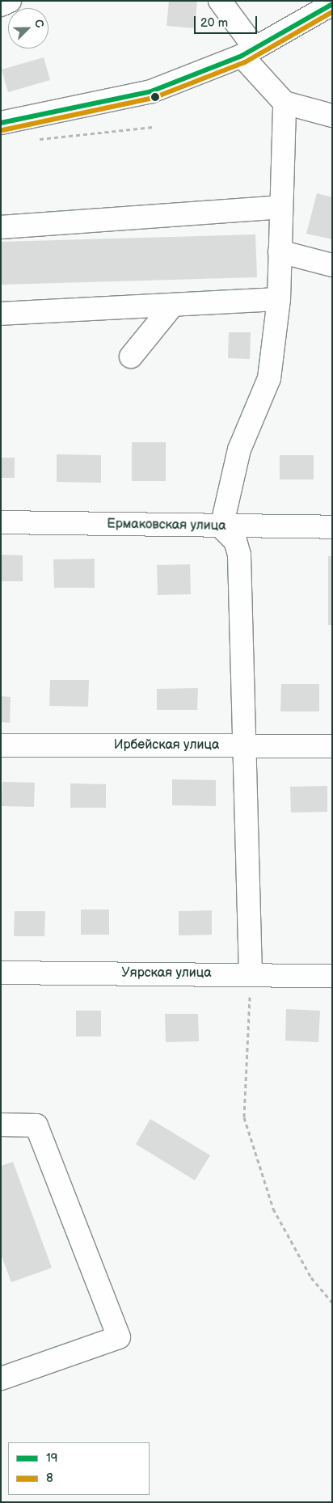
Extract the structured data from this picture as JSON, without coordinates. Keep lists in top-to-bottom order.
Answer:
{
  "streets": {
    "street": ["Ермаковская улица", "Ирбейская улица", "Уярская улица"]
  },
  "lines": ["transit line 19", "transit line 8"],
  "legend": ["19", "8"],
  "scale_bar": "20 m",
  "north": "top right"
}
